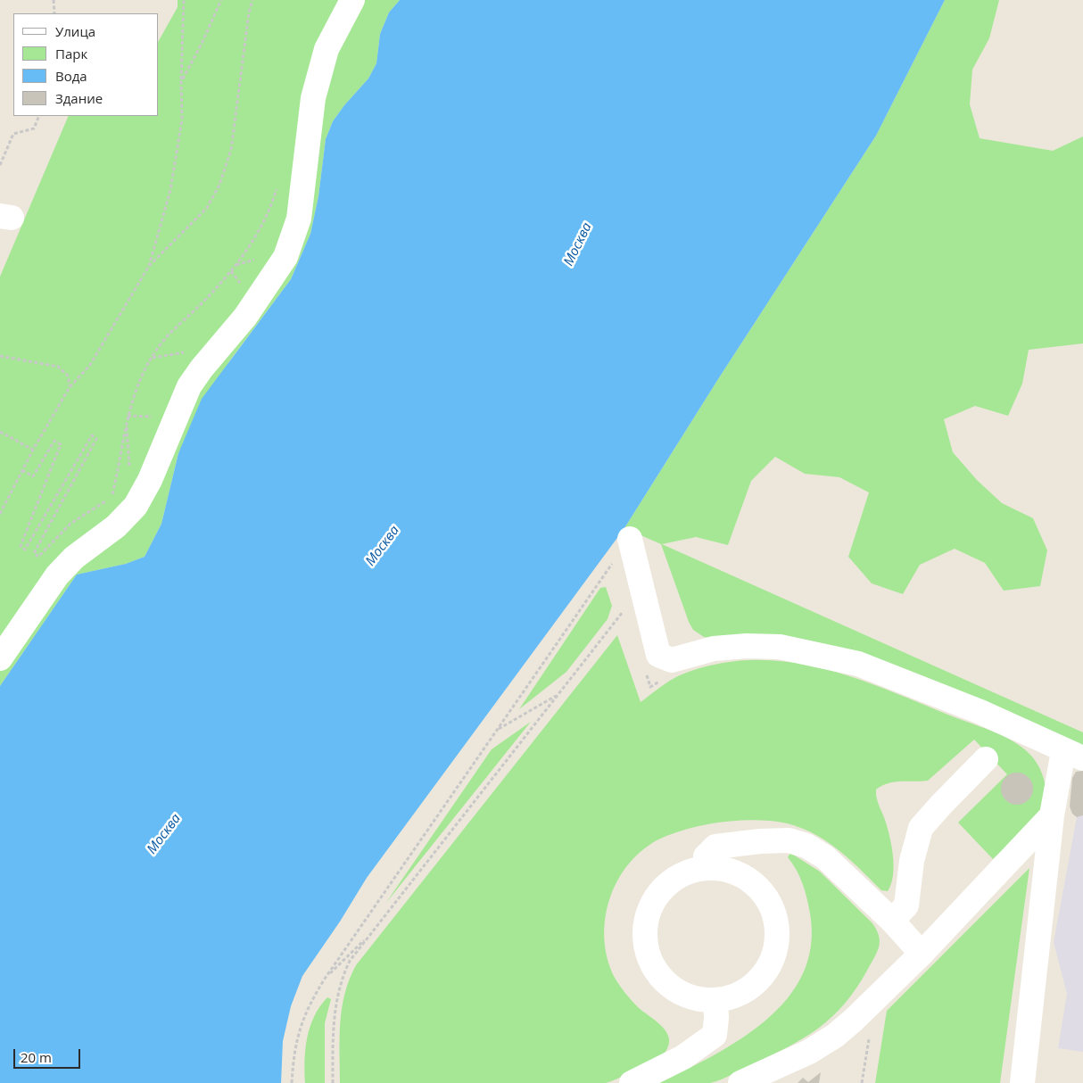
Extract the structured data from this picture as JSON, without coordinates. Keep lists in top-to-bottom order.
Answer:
{
  "water": ["Москва"],
  "legend": [
    "Улица",
    "Парк",
    "Вода",
    "Здание"
  ],
  "scale_bar": "20 m"
}
